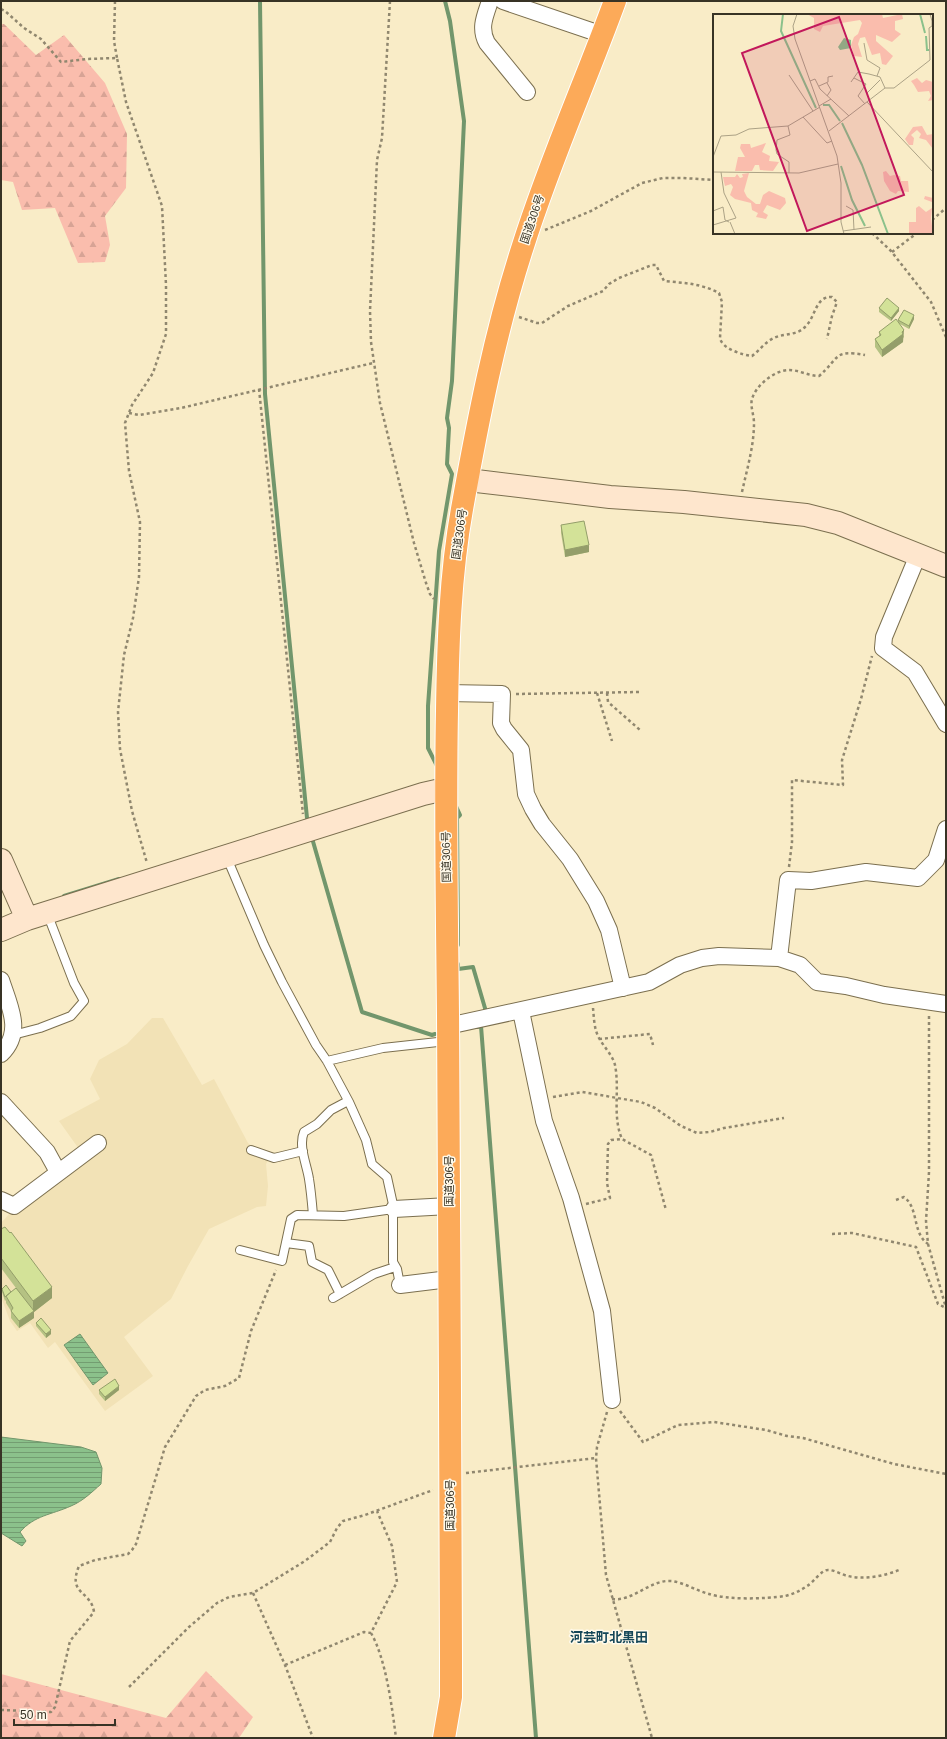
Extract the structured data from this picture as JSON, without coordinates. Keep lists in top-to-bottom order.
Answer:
{
  "streets": {
    "highway": ["国道306号"]
  },
  "districts": ["河芸町北黒田"],
  "scale_bar": "50 m"
}
